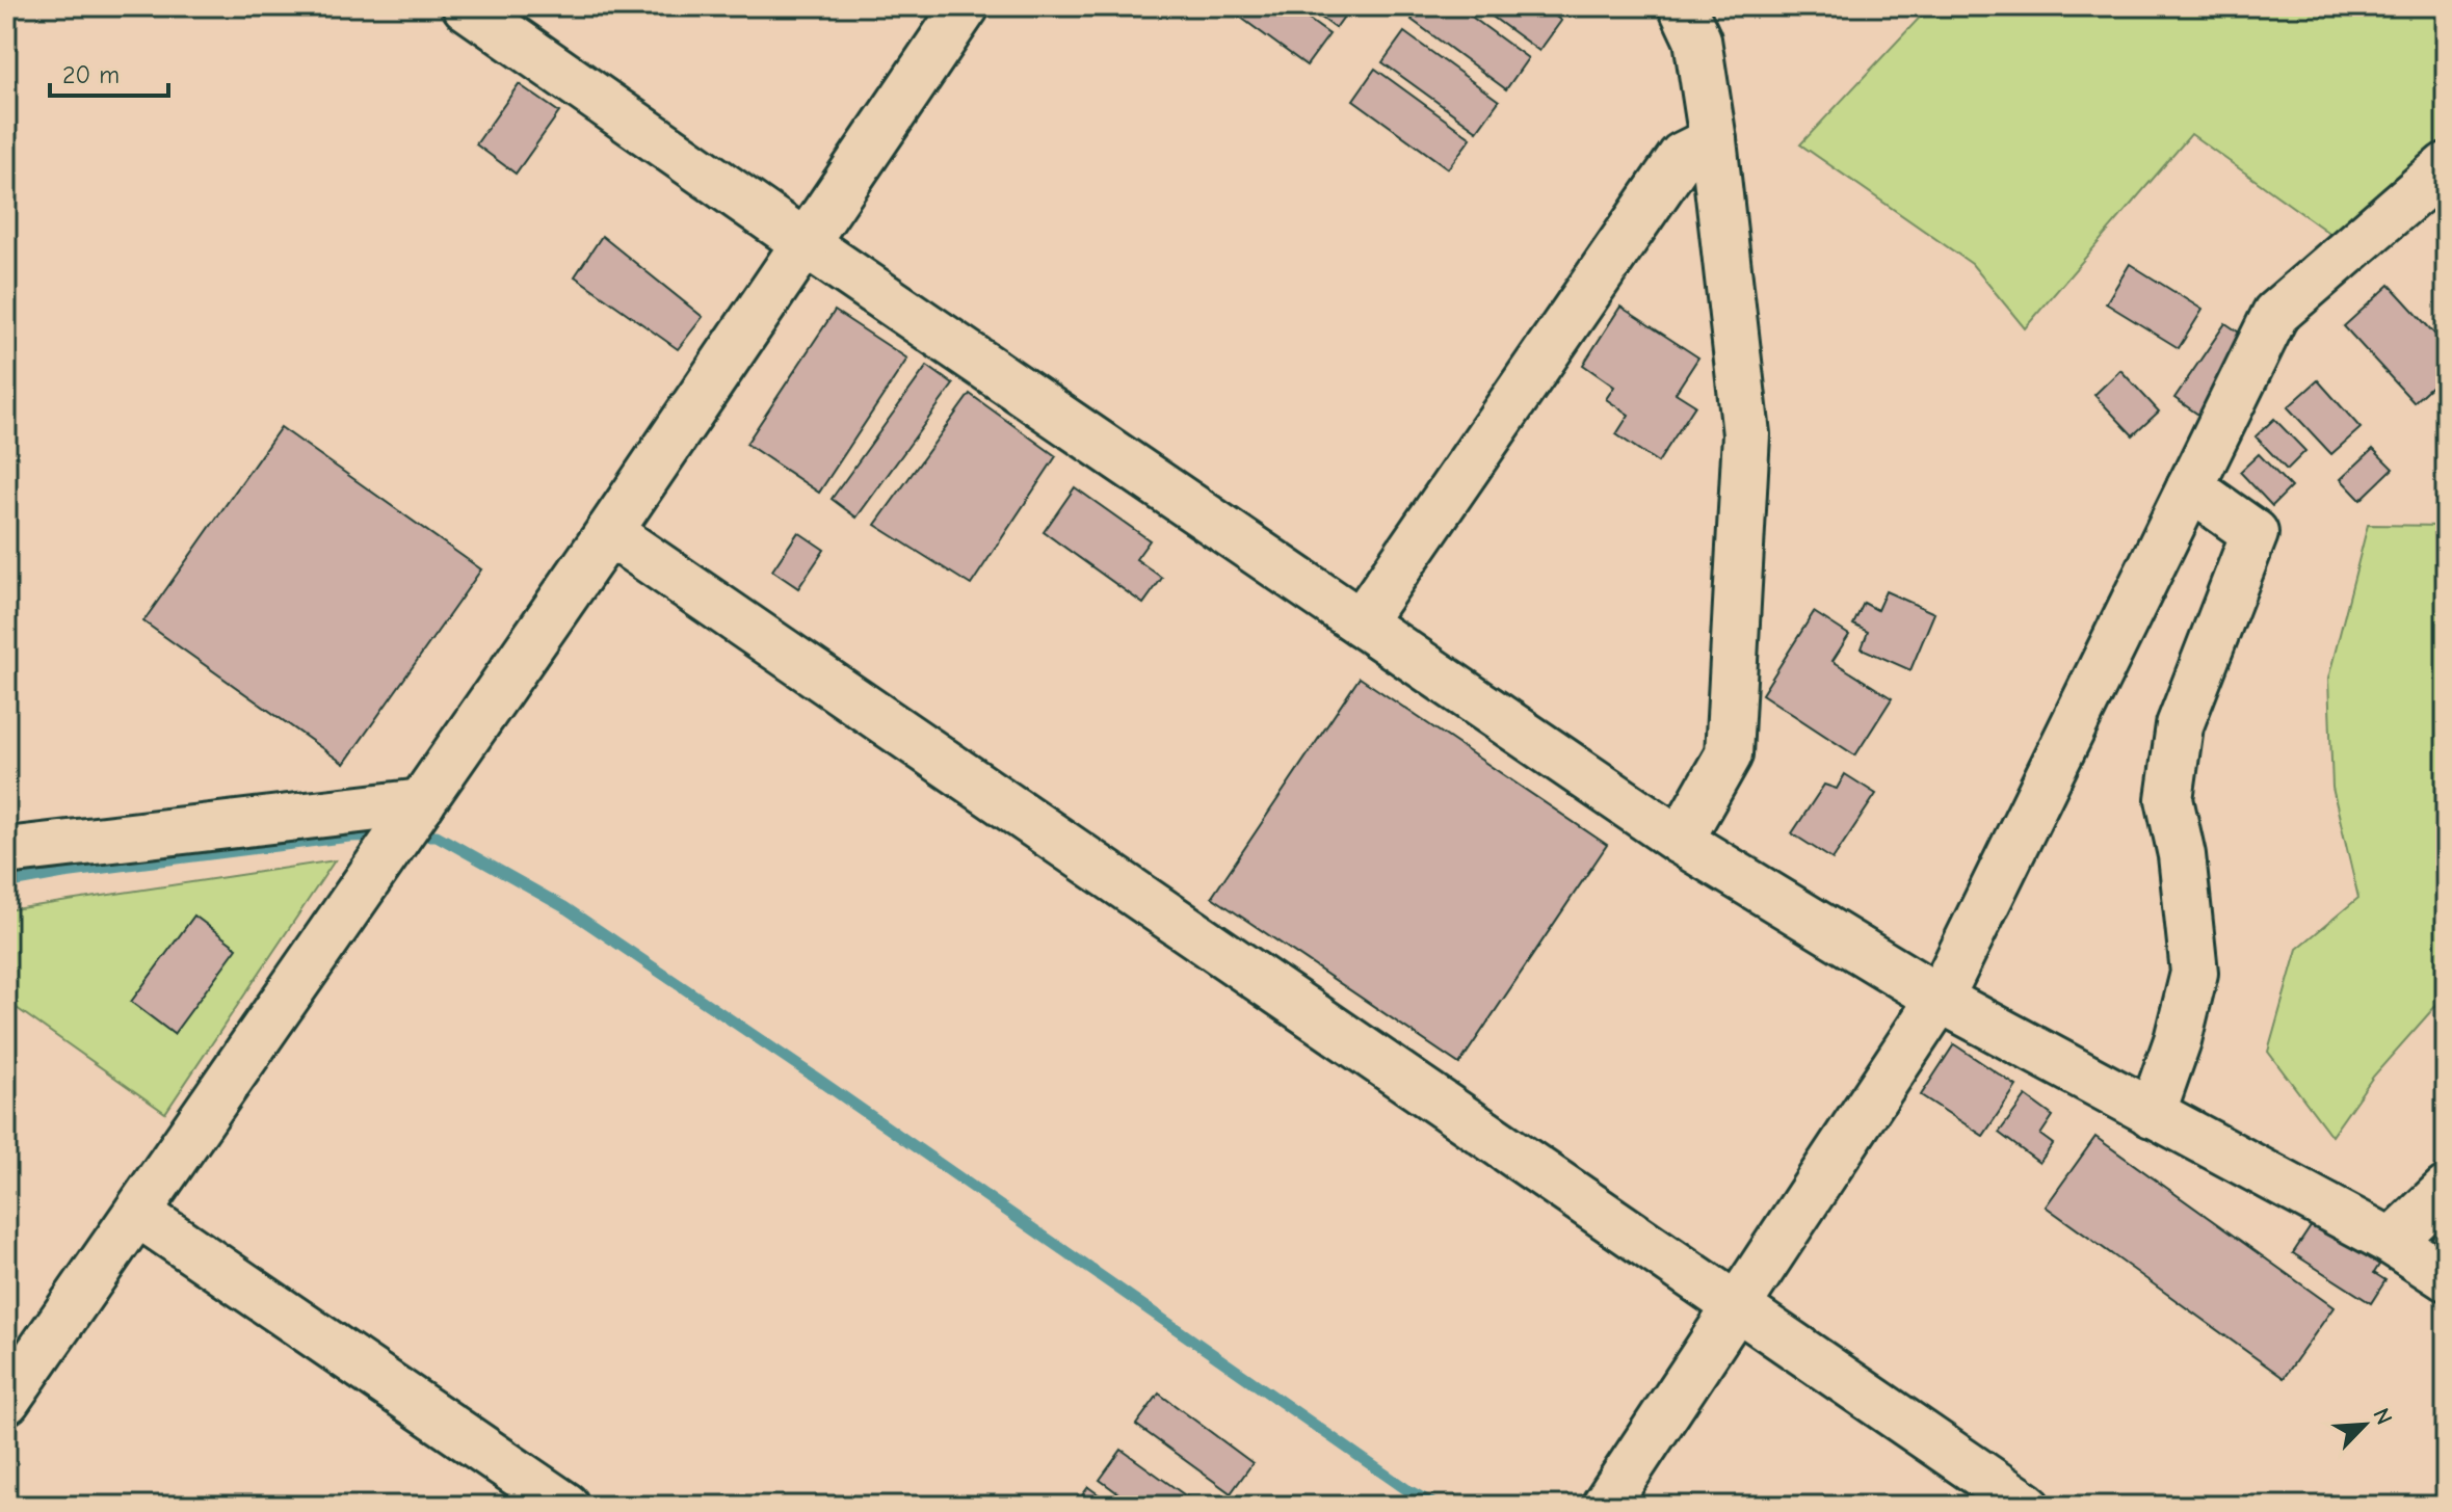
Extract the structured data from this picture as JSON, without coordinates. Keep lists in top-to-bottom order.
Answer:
{
  "scale_bar": "20 m",
  "north": "top right"
}
